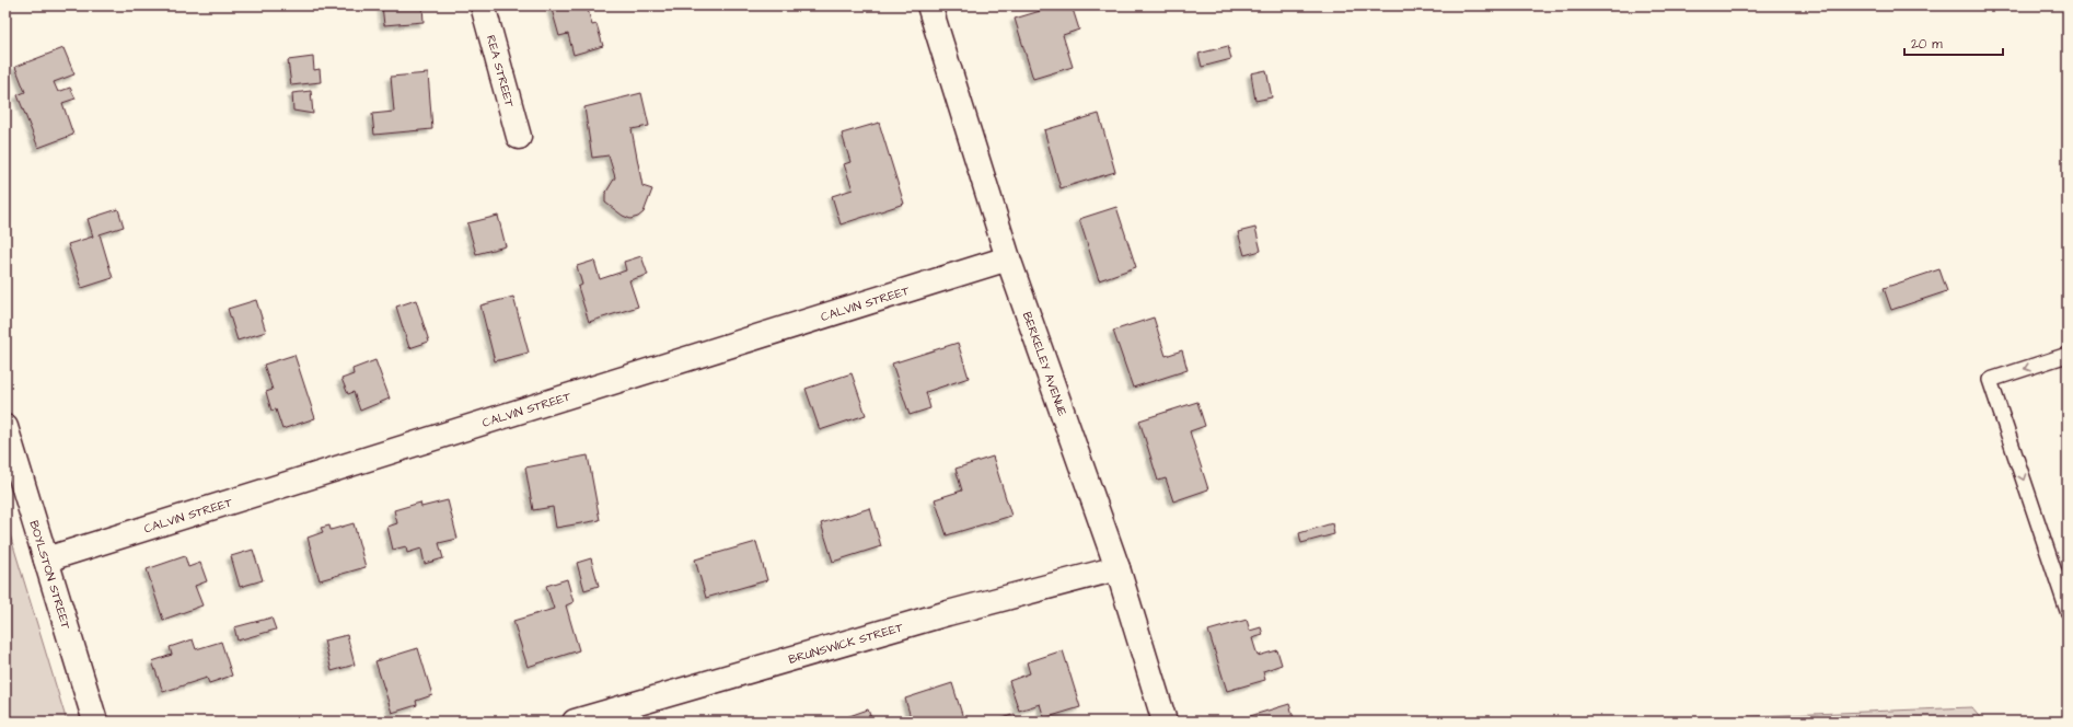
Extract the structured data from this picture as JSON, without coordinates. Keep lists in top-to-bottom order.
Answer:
{
  "streets": {
    "street": [
      "REA STREET",
      "CALVIN STREET",
      "BERKELEY AVENUE",
      "BOYLSTON STREET",
      "BRUNSWICK STREET"
    ]
  },
  "crossings": [
    ["CALVIN STREET", "BERKELEY AVENUE"],
    ["CALVIN STREET", "BOYLSTON STREET"],
    ["BERKELEY AVENUE", "BRUNSWICK STREET"]
  ],
  "scale_bar": "20 m"
}
